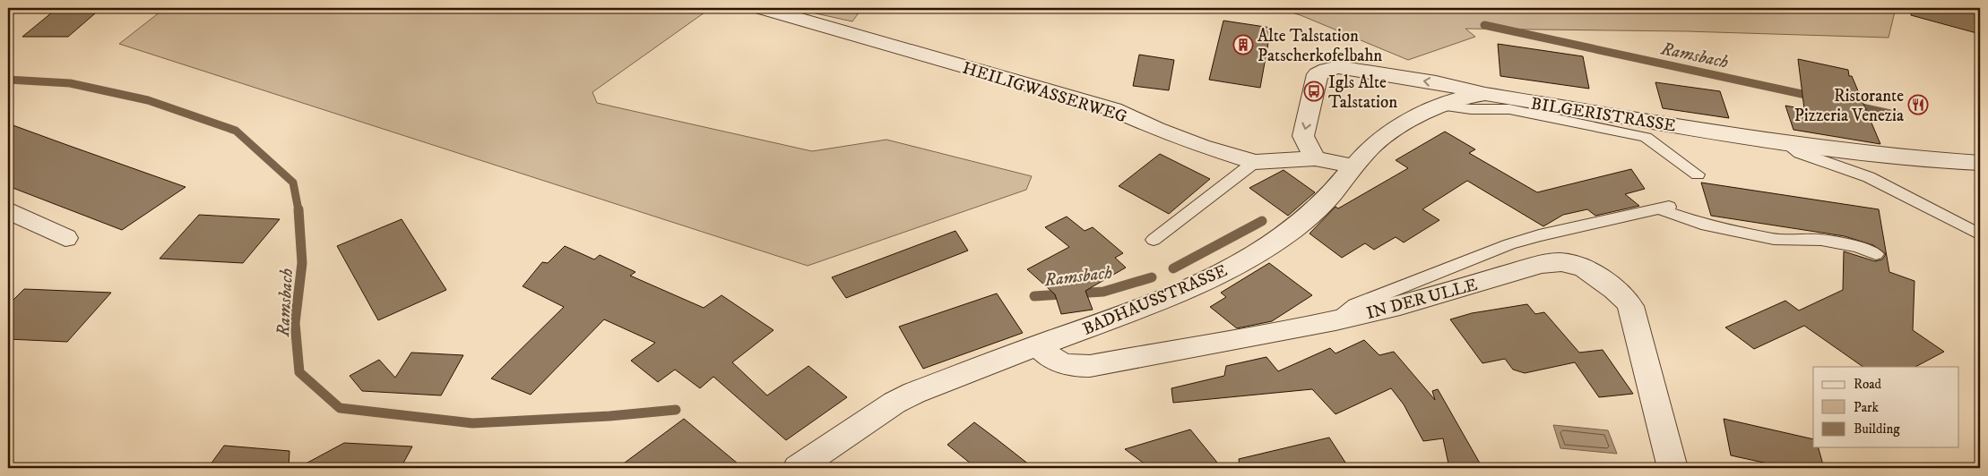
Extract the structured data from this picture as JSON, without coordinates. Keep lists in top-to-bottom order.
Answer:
{
  "streets": {
    "street": [
      "HEILIGWASSERWEG",
      "BILGERISTRASSE",
      "IN DER ULLE",
      "BADHAUSSTRASSE"
    ]
  },
  "crossings": [
    ["HEILIGWASSERWEG", "BILGERISTRASSE"],
    ["HEILIGWASSERWEG", "BADHAUSSTRASSE"],
    ["BILGERISTRASSE", "BADHAUSSTRASSE"],
    ["IN DER ULLE", "BADHAUSSTRASSE"]
  ],
  "water": ["Ramsbach"],
  "places": {
    "building": ["Alte Talstation Patscherkofelbahn"],
    "bus stop": ["Igls Alte Talstation"],
    "restaurant": ["Ristorante Pizzeria Venezia"]
  },
  "legend": ["Road", "Park", "Building"]
}
